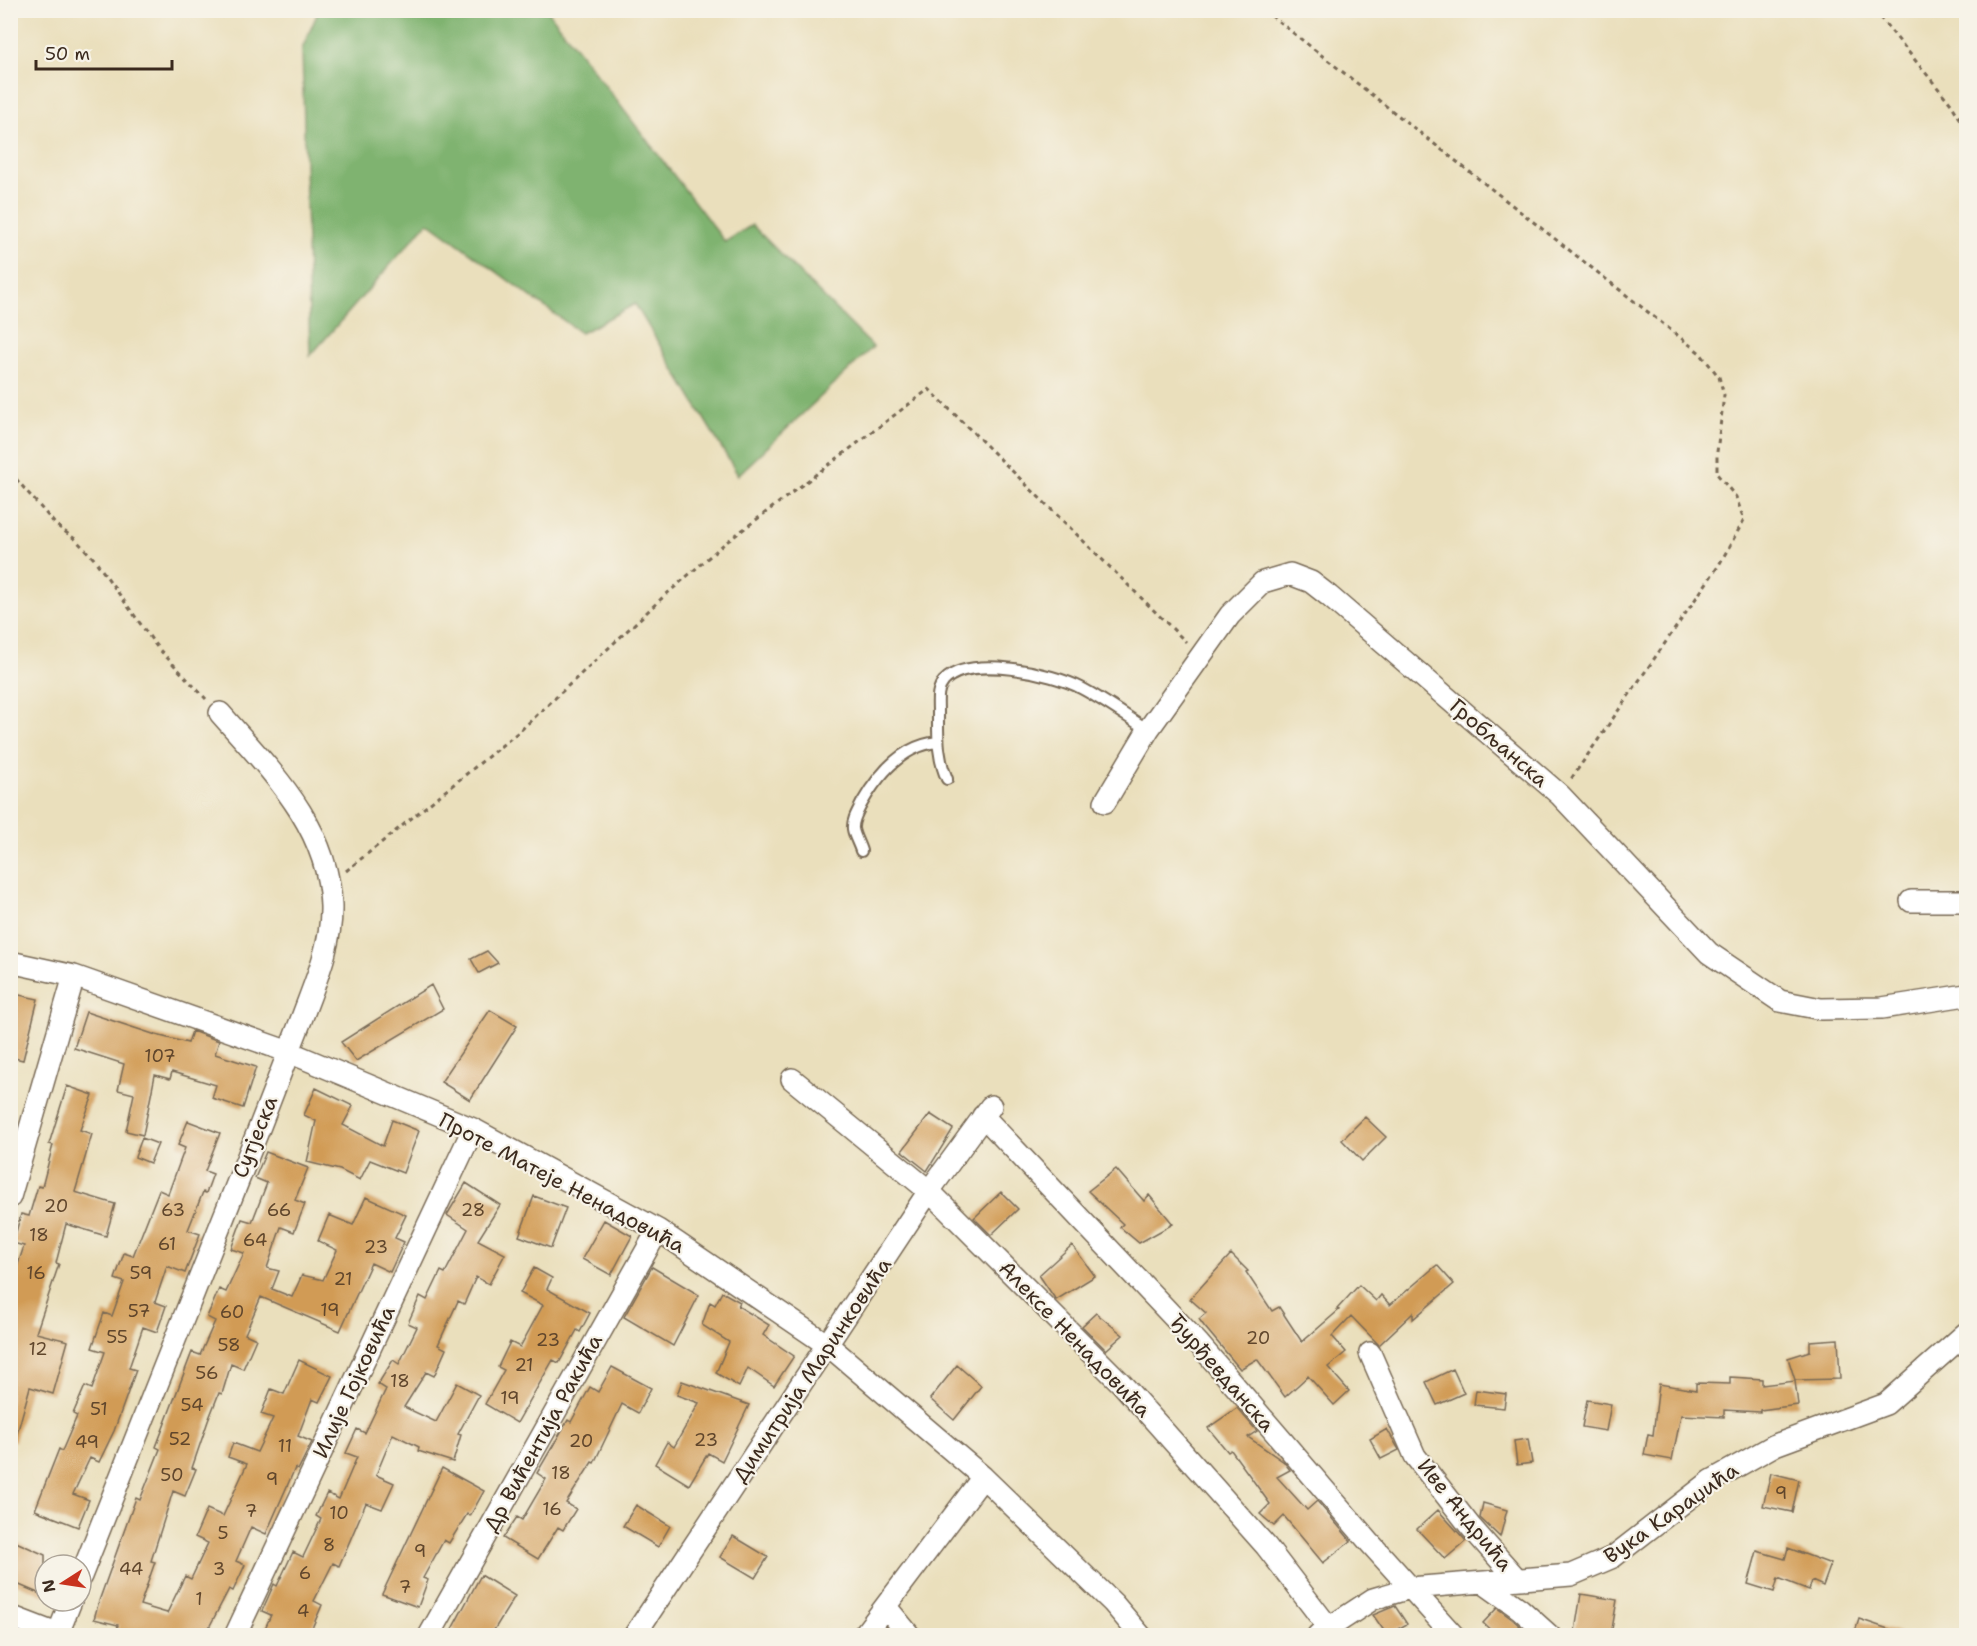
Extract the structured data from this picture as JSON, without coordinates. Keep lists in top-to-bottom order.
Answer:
{
  "streets": {
    "street": [
      "Гробљанска",
      "Сутјеска",
      "Проте Матеје Ненадовића",
      "Алексе Ненадовића",
      "Димитрија Маринковића",
      "Ђурђевданска",
      "Илије Гојковића",
      "Др Вићентија Ракића",
      "Вука Караџића",
      "Иве Андрића"
    ]
  },
  "crossings": [
    ["Сутјеска", "Проте Матеје Ненадовића"],
    ["Проте Матеје Ненадовића", "Димитрија Маринковића"],
    ["Проте Матеје Ненадовића", "Илије Гојковића"],
    ["Проте Матеје Ненадовића", "Др Вићентија Ракића"],
    ["Алексе Ненадовића", "Димитрија Маринковића"],
    ["Алексе Ненадовића", "Вука Караџића"],
    ["Димитрија Маринковића", "Ђурђевданска"],
    ["Ђурђевданска", "Вука Караџића"],
    ["Вука Караџића", "Иве Андрића"]
  ],
  "house_numbers": [
    "107",
    "20",
    "63",
    "66",
    "28",
    "18",
    "64",
    "61",
    "23",
    "16",
    "59",
    "21",
    "19",
    "57",
    "60",
    "55",
    "20",
    "23",
    "58",
    "12",
    "21",
    "56",
    "18",
    "19",
    "54",
    "51",
    "52",
    "23",
    "20",
    "49",
    "11",
    "18",
    "50",
    "9",
    "9",
    "16",
    "7",
    "10",
    "5",
    "8",
    "9",
    "44",
    "3",
    "6",
    "7",
    "1",
    "4"
  ],
  "scale_bar": "50 m",
  "north": "left"
}
